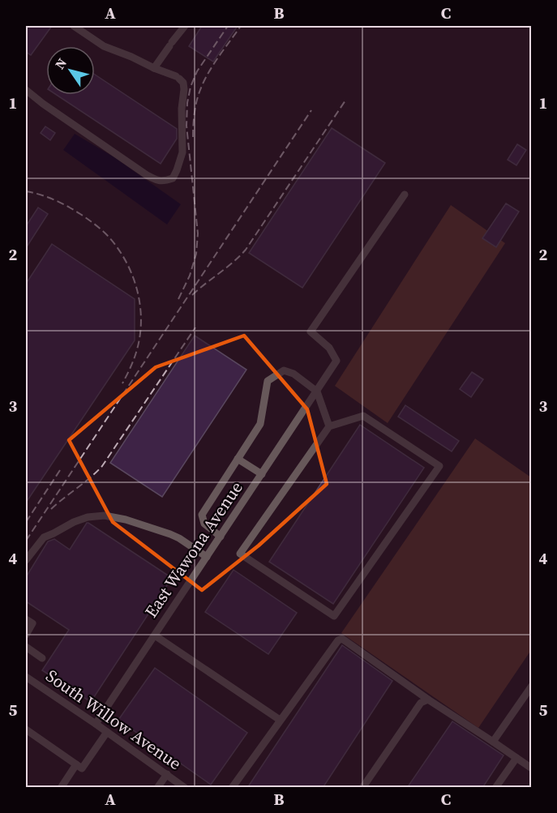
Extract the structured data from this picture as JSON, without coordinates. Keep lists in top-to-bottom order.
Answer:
{
  "streets": {
    "street": ["East Wawona Avenue", "South Willow Avenue"]
  },
  "crossings": [
    ["East Wawona Avenue", "South Willow Avenue"]
  ],
  "north": "top left",
  "grid": {
    "columns": ["A", "B", "C"],
    "rows": [
      "1",
      "2",
      "3",
      "4",
      "5"
    ]
  }
}
